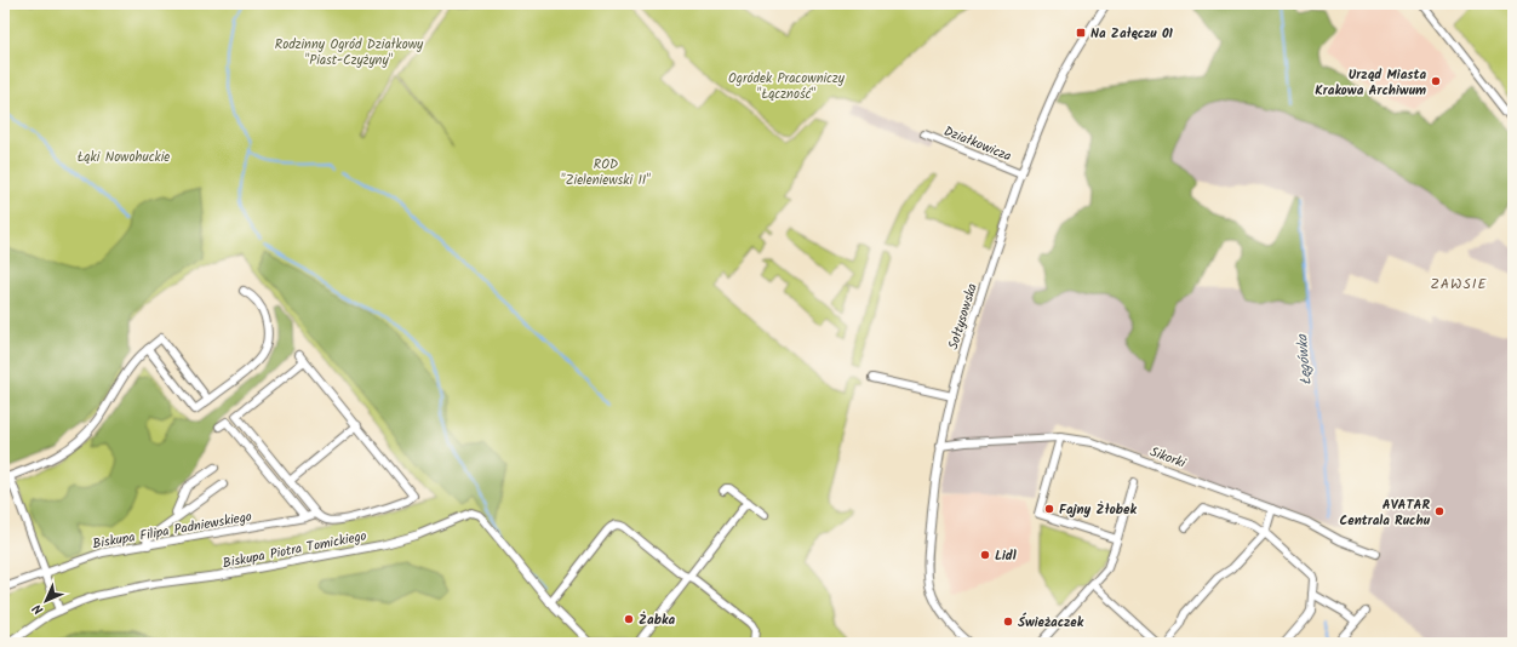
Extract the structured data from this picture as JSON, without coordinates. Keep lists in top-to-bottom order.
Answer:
{
  "streets": {
    "street": [
      "Działkowicza",
      "Sołtysowska",
      "Sikorki",
      "Biskupa Filipa Padniewskiego",
      "Biskupa Piotra Tomickiego"
    ]
  },
  "crossings": [
    ["Działkowicza", "Sołtysowska"],
    ["Sołtysowska", "Sikorki"]
  ],
  "districts": ["ZAWSIE"],
  "water": ["Łęgówka"],
  "parks": [
    "Rodzinny Ogród Działkowy \"Piast-Czyżyny\"",
    "Ogródek Pracowniczy \"Łączność\"",
    "Łąki Nowohuckie",
    "ROD \"Zieleniewski II\""
  ],
  "places": {
    "transit": ["Na Załęczu 01"],
    "other": [
      "Urząd Miasta Krakowa Archiwum",
      "Fajny Żłobek",
      "AVATAR Centrala Ruchu",
      "Lidl",
      "Żabka",
      "Świeżaczek"
    ]
  },
  "north": "bottom left"
}
